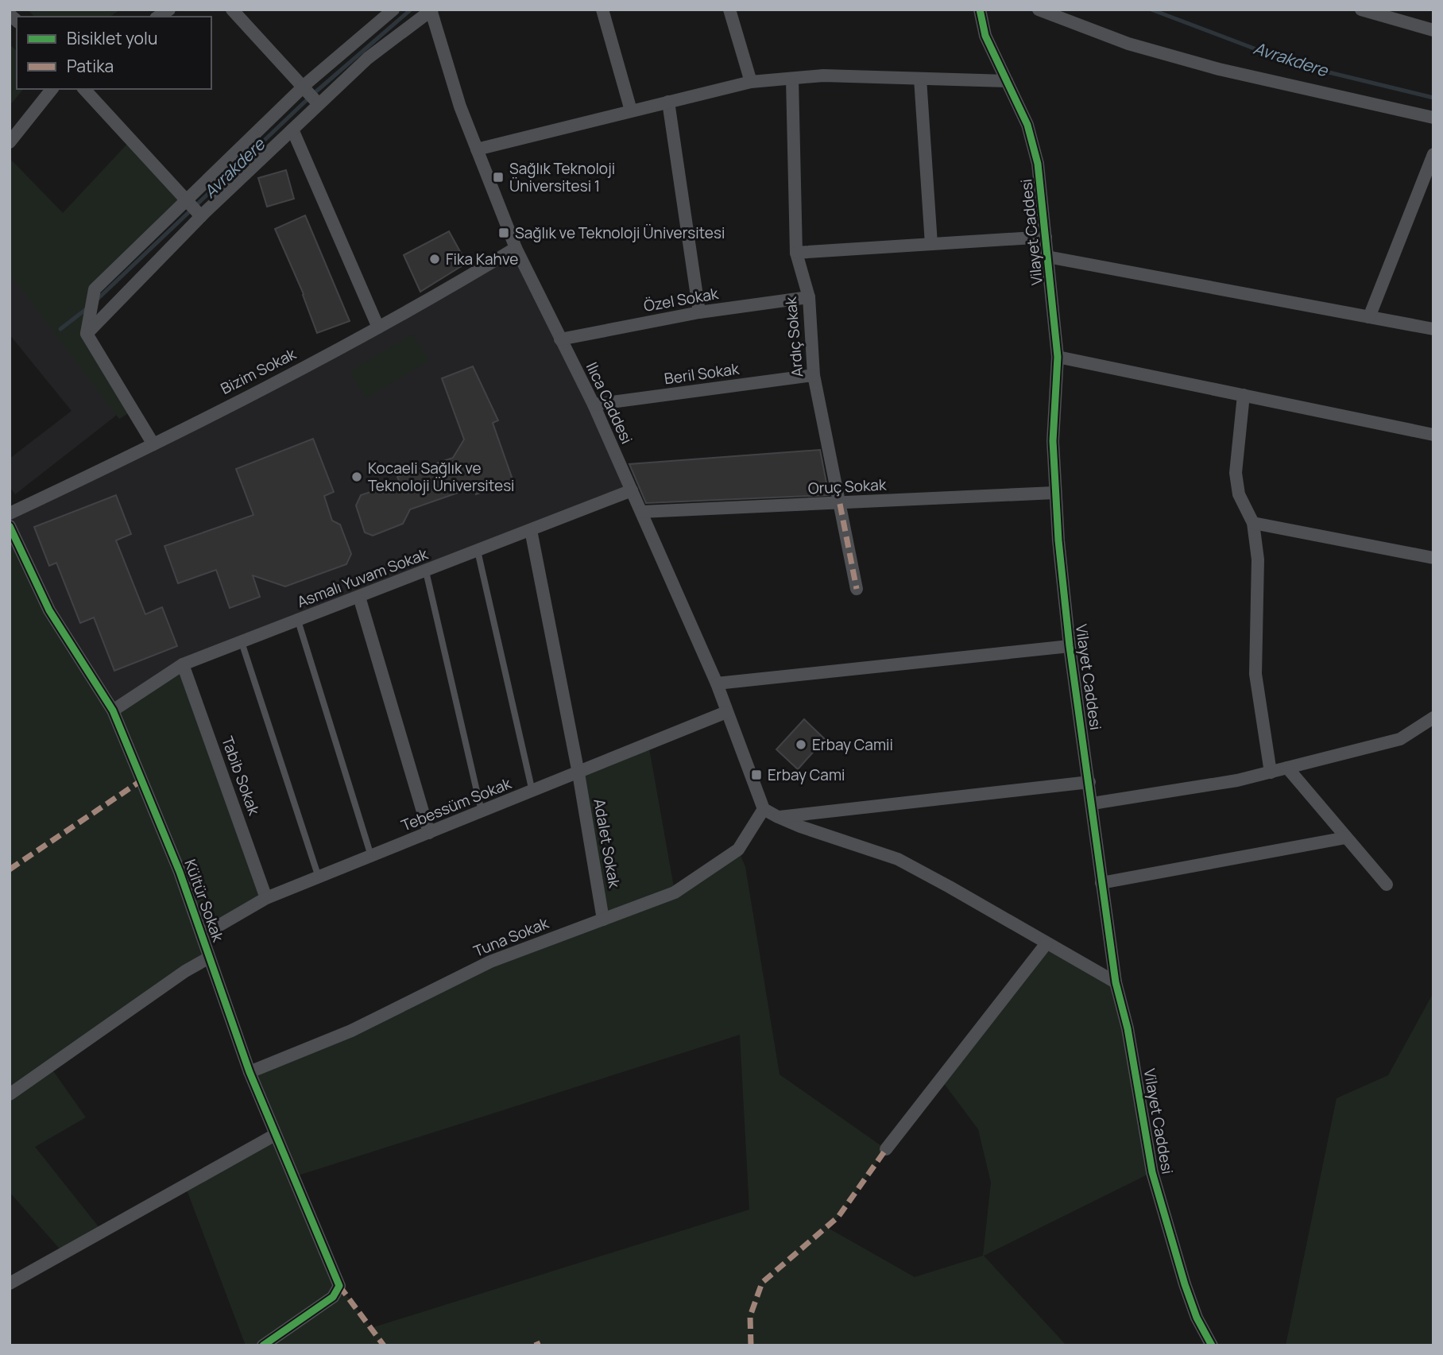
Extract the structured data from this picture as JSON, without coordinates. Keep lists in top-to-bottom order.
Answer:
{
  "streets": {
    "street": [
      "Vilayet Caddesi",
      "Özel Sokak",
      "Ardıç Sokak",
      "Bizim Sokak",
      "Beril Sokak",
      "Ilıca Caddesi",
      "Oruç Sokak",
      "Asmalı Yuvam Sokak",
      "Tabib Sokak",
      "Tebessüm Sokak",
      "Adalet Sokak",
      "Kültür Sokak",
      "Tuna Sokak"
    ]
  },
  "crossings": [
    ["Vilayet Caddesi", "Oruç Sokak"],
    ["Özel Sokak", "Ardıç Sokak"],
    ["Özel Sokak", "Ilıca Caddesi"],
    ["Ardıç Sokak", "Beril Sokak"],
    ["Ardıç Sokak", "Oruç Sokak"],
    ["Bizim Sokak", "Ilıca Caddesi"],
    ["Beril Sokak", "Ilıca Caddesi"],
    ["Ilıca Caddesi", "Oruç Sokak"],
    ["Ilıca Caddesi", "Asmalı Yuvam Sokak"],
    ["Ilıca Caddesi", "Tebessüm Sokak"],
    ["Ilıca Caddesi", "Tuna Sokak"],
    ["Asmalı Yuvam Sokak", "Tabib Sokak"],
    ["Asmalı Yuvam Sokak", "Adalet Sokak"],
    ["Asmalı Yuvam Sokak", "Kültür Sokak"],
    ["Tabib Sokak", "Tebessüm Sokak"],
    ["Tebessüm Sokak", "Adalet Sokak"],
    ["Tebessüm Sokak", "Kültür Sokak"],
    ["Adalet Sokak", "Tuna Sokak"],
    ["Kültür Sokak", "Tuna Sokak"]
  ],
  "water": ["Avrakdere"],
  "places": {
    "transit": ["Sağlık Teknoloji Üniversitesi 1", "Sağlık ve Teknoloji Üniversitesi", "Erbay Cami"],
    "other": ["Fika Kahve", "Kocaeli Sağlık ve Teknoloji Üniversitesi", "Erbay Camii"]
  },
  "legend": ["Bisiklet yolu", "Patika"]
}
